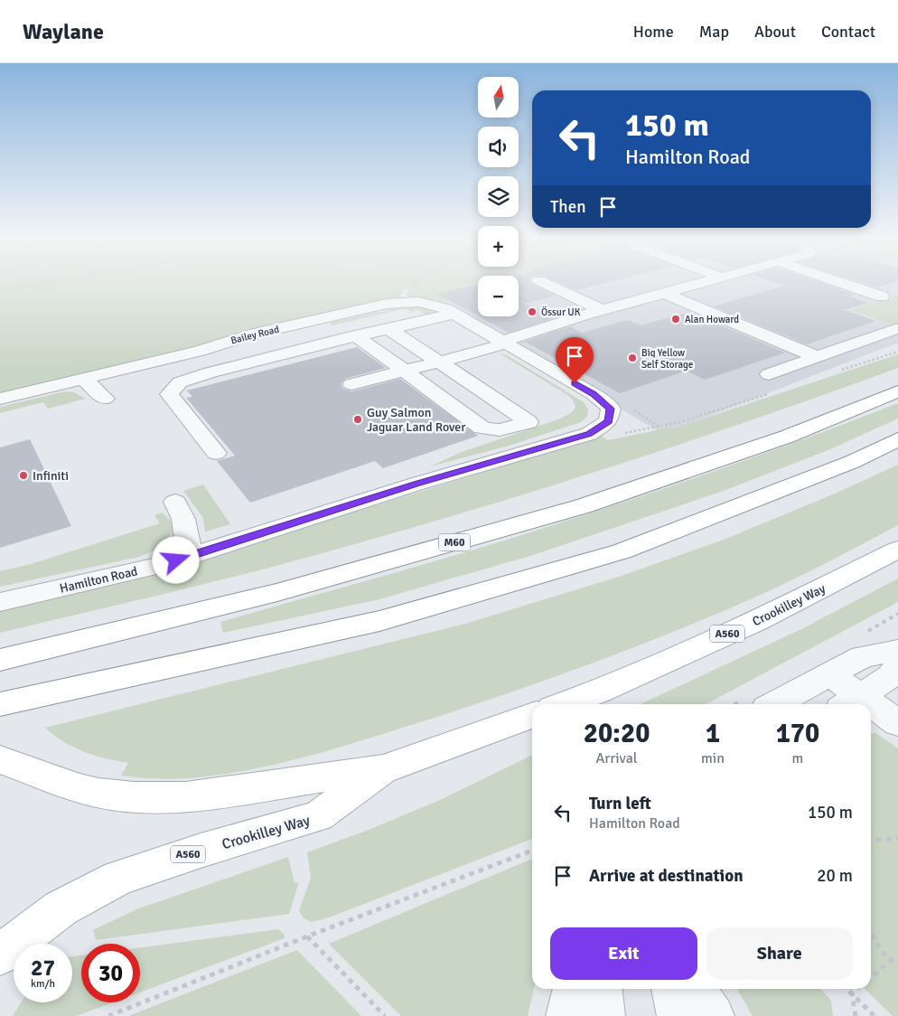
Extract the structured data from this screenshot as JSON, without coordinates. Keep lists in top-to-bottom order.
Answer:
{
  "streets": {
    "main road": ["M60", "Crookilley Way", "A560"],
    "street": ["Bailey Road", "Hamilton Road"]
  },
  "places": [
    "Össur UK",
    "Alan Howard",
    "Big Yellow Self Storage",
    "Guy Salmon Jaguar Land Rover",
    "Infiniti"
  ],
  "north": "top",
  "page": {
    "header": "Waylane",
    "nav": [
      "Home",
      "Map",
      "About",
      "Contact"
    ],
    "map_buttons": ["+", "−"],
    "turn": ["150 m", "Hamilton Road"],
    "then": "Then",
    "eta": [
      "20:20",
      "Arrival",
      "1",
      "min",
      "170",
      "m"
    ],
    "list": [
      {
        "name": "Turn left",
        "note": "Hamilton Road",
        "value": "150 m"
      },
      {
        "name": "Arrive at destination",
        "value": "20 m"
      }
    ],
    "buttons": ["Exit", "Share"],
    "speed": "27 km/h",
    "limit": "30"
  }
}
